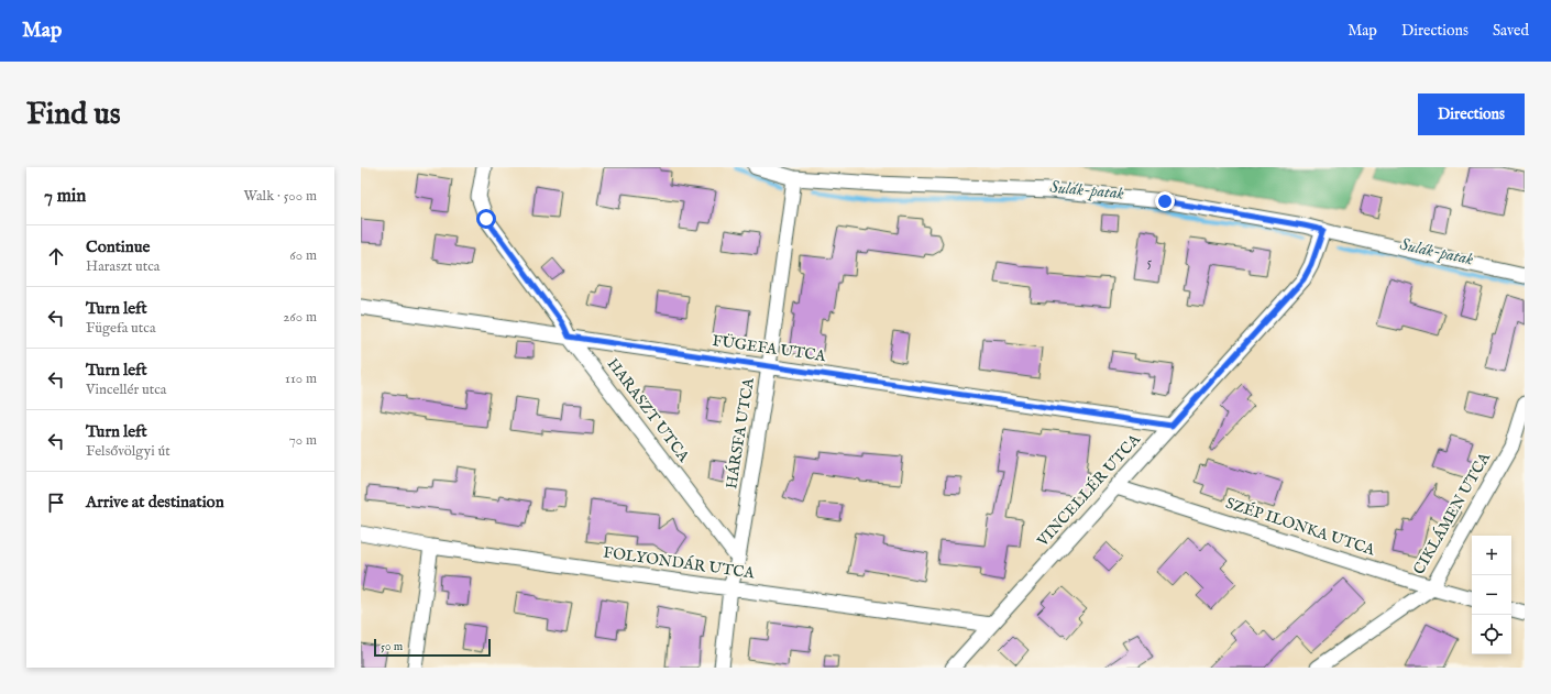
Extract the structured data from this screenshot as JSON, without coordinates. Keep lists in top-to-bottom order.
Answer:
{
  "streets": {
    "street": [
      "FÜGEFA UTCA",
      "HARASZT UTCA",
      "HÁRSFA UTCA",
      "VINCELLÉR UTCA",
      "CIKLÁMEN UTCA",
      "SZÉP ILONKA UTCA",
      "FOLYONDÁR UTCA"
    ]
  },
  "crossings": [
    ["FÜGEFA UTCA", "HARASZT UTCA"],
    ["FÜGEFA UTCA", "HÁRSFA UTCA"],
    ["FÜGEFA UTCA", "VINCELLÉR UTCA"],
    ["HARASZT UTCA", "HÁRSFA UTCA"],
    ["HÁRSFA UTCA", "FOLYONDÁR UTCA"],
    ["VINCELLÉR UTCA", "SZÉP ILONKA UTCA"],
    ["VINCELLÉR UTCA", "FOLYONDÁR UTCA"],
    ["CIKLÁMEN UTCA", "SZÉP ILONKA UTCA"]
  ],
  "water": ["Sulák-patak"],
  "house_numbers": ["5"],
  "scale_bar": "50 m",
  "page": {
    "header": "Map",
    "nav": ["Map", "Directions", "Saved"],
    "buttons": "Directions",
    "title": "Find us",
    "heading": ["7 min", "Walk · 500 m"],
    "list": [
      ["Continue", "Haraszt utca", "60 m"],
      ["Turn left", "Fügefa utca", "260 m"],
      ["Turn left", "Vincellér utca", "110 m"],
      ["Turn left", "Felsővölgyi út", "70 m"],
      "Arrive at destination"
    ],
    "map_buttons": ["+", "−"],
    "scale": "50 m"
  }
}
